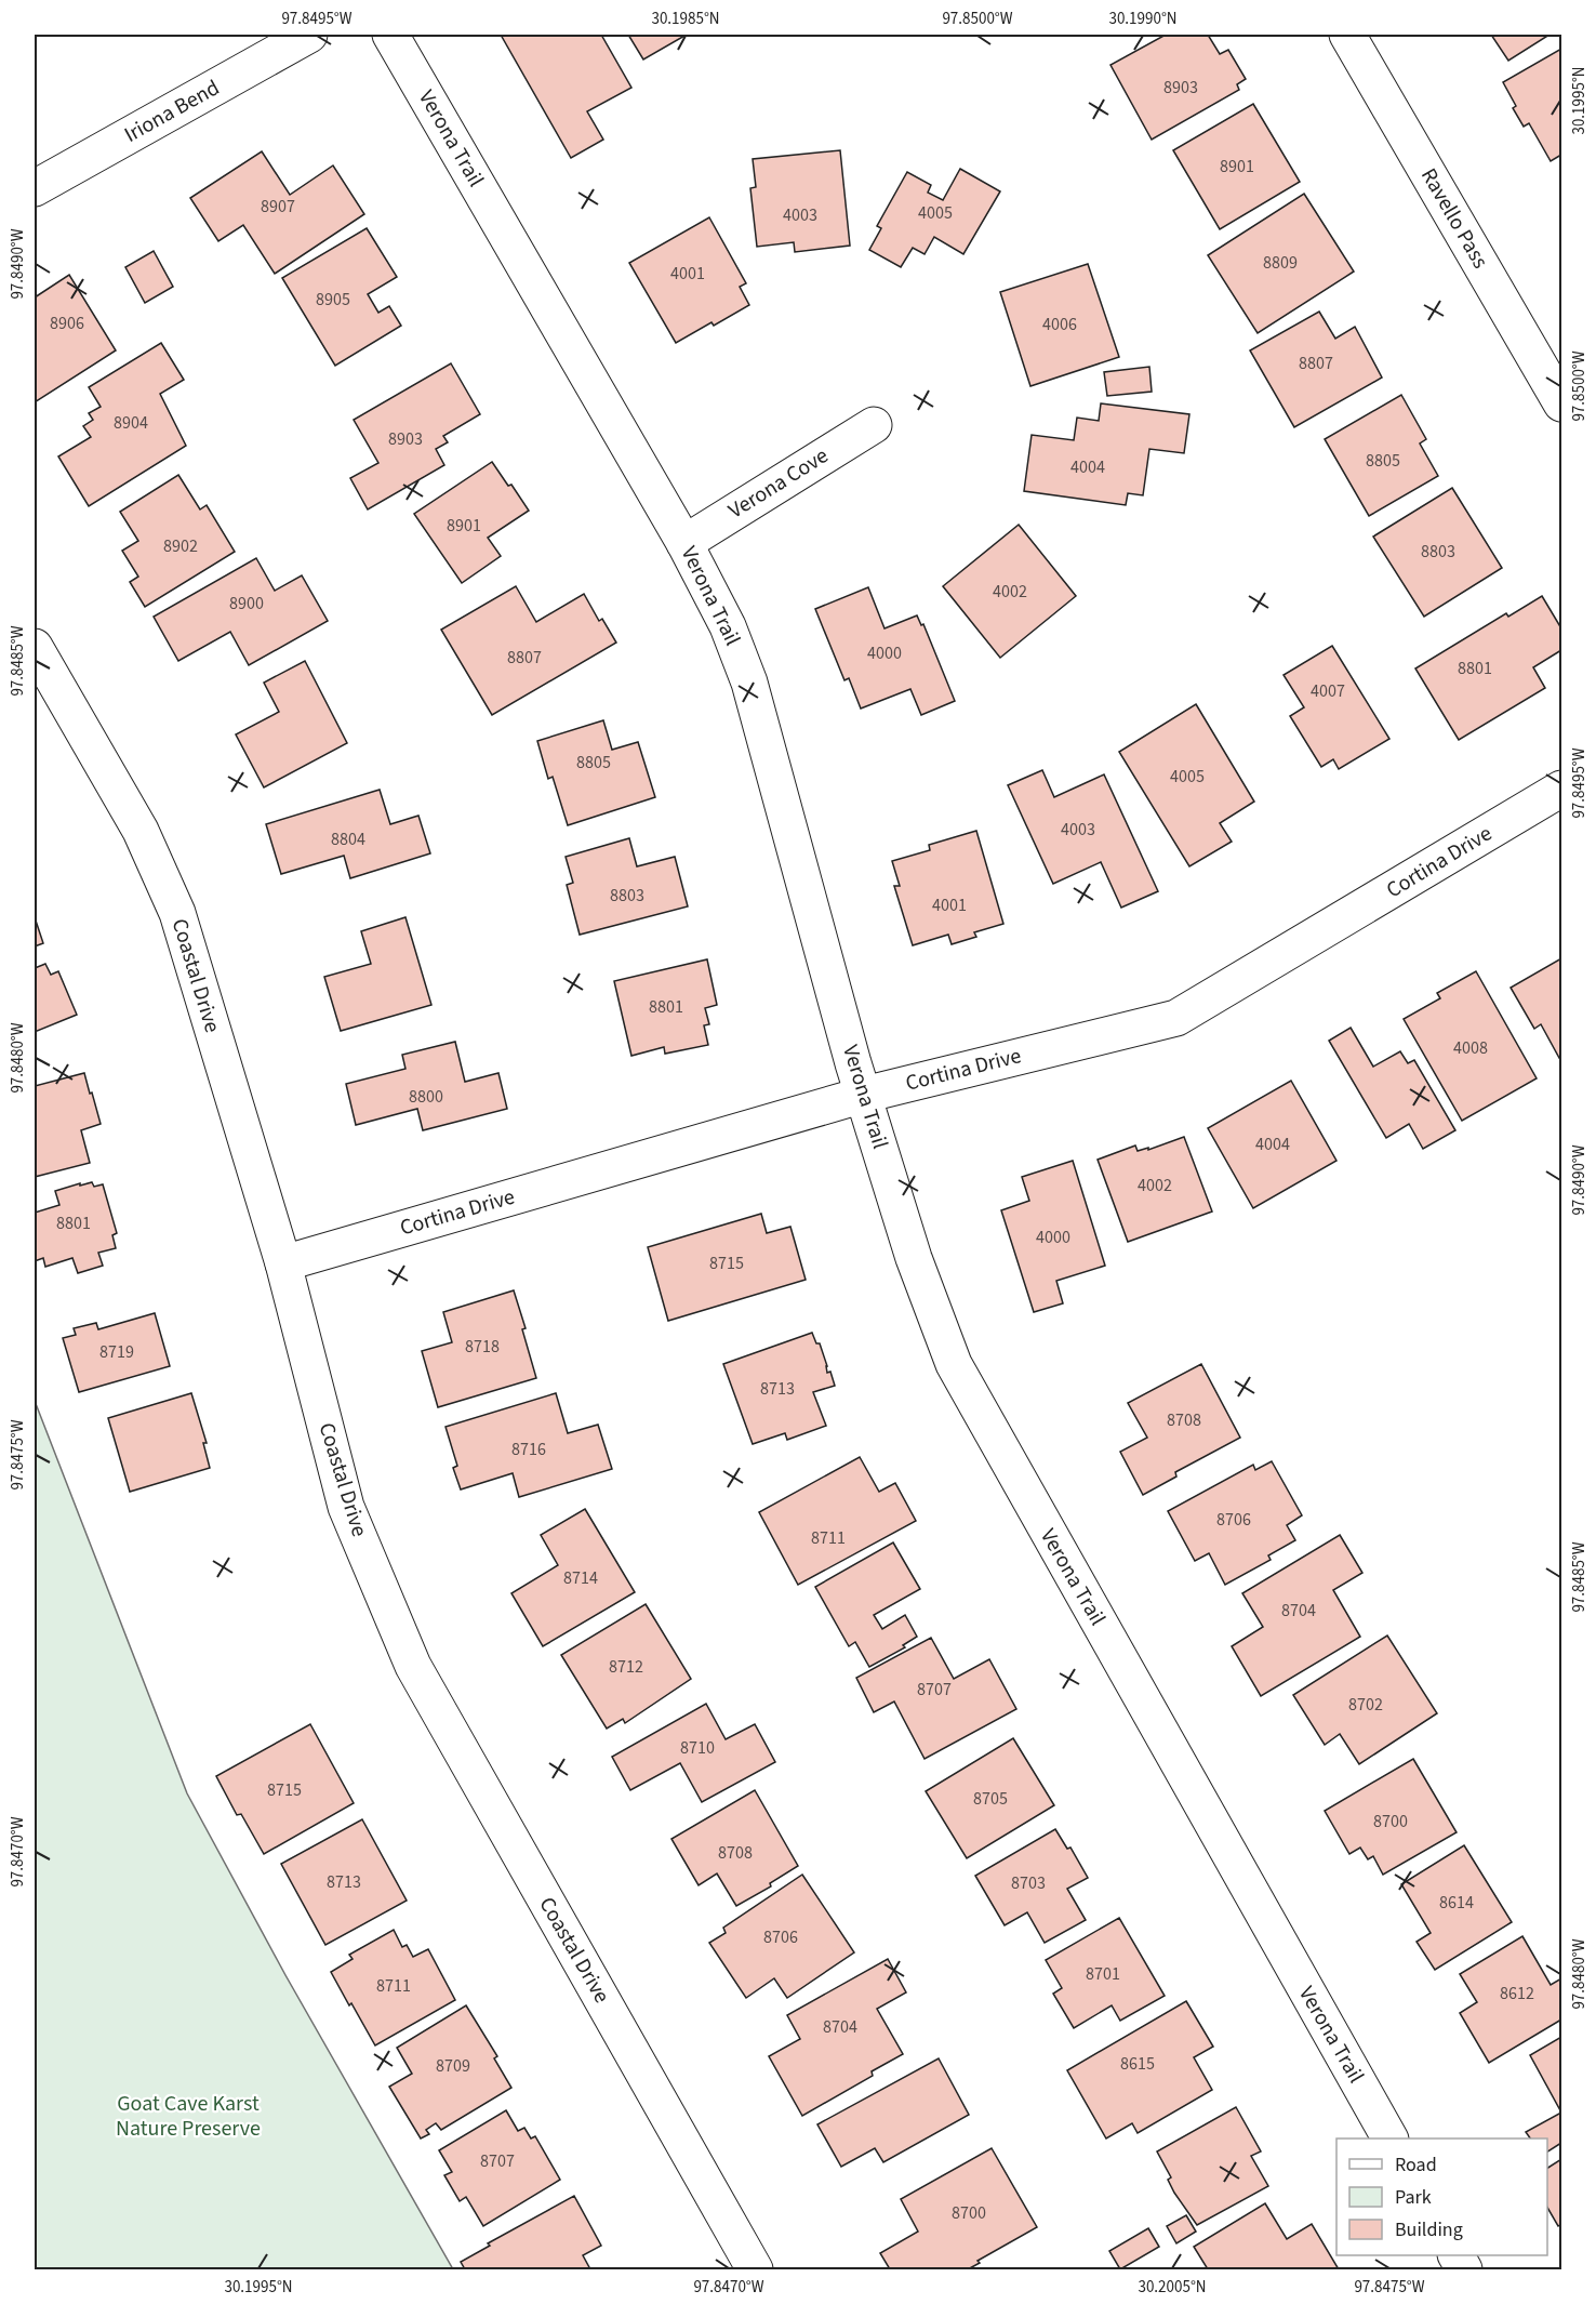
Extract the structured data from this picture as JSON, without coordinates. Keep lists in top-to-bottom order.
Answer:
{
  "streets": {
    "street": [
      "Iriona Bend",
      "Verona Trail",
      "Ravello Pass",
      "Verona Cove",
      "Cortina Drive",
      "Coastal Drive"
    ]
  },
  "crossings": [
    ["Verona Trail", "Verona Cove"],
    ["Verona Trail", "Cortina Drive"],
    ["Cortina Drive", "Coastal Drive"]
  ],
  "parks": ["Goat Cave Karst Nature Preserve"],
  "house_numbers": [
    "8903",
    "8901",
    "8907",
    "4005",
    "4003",
    "8809",
    "4001",
    "8905",
    "8906",
    "4006",
    "8807",
    "8904",
    "8903",
    "8805",
    "4004",
    "8901",
    "8902",
    "8803",
    "4002",
    "8900",
    "4000",
    "8807",
    "8801",
    "4007",
    "8805",
    "4005",
    "4003",
    "8804",
    "8803",
    "4001",
    "8801",
    "4008",
    "8800",
    "4004",
    "4002",
    "8801",
    "4000",
    "8715",
    "8718",
    "8719",
    "8713",
    "8708",
    "8716",
    "8706",
    "8711",
    "8714",
    "8704",
    "8712",
    "8707",
    "8702",
    "8710",
    "8715",
    "8705",
    "8700",
    "8708",
    "8713",
    "8703",
    "8614",
    "8706",
    "8701",
    "8711",
    "8612",
    "8704",
    "8615",
    "8709",
    "8707",
    "8700"
  ],
  "legend": ["Road", "Park", "Building"],
  "coordinates": [
    "97.8495°W",
    "30.1985°N",
    "97.8500°W",
    "30.1990°N",
    "30.1995°N",
    "97.8490°W",
    "97.8485°W",
    "97.8480°W",
    "97.8475°W",
    "97.8470°W",
    "30.2005°N"
  ]
}
